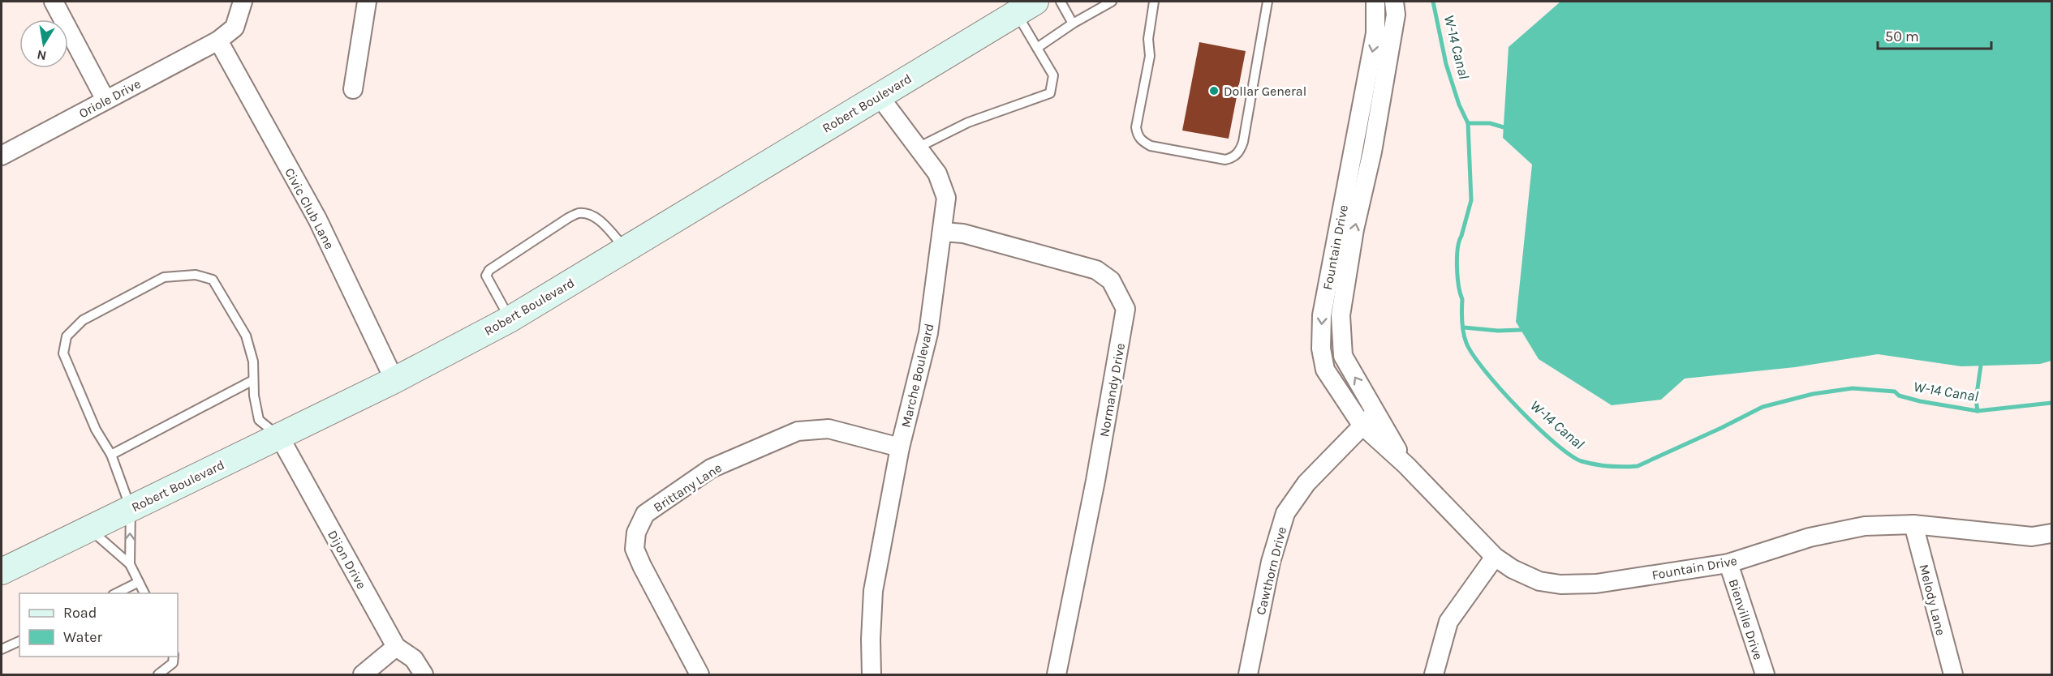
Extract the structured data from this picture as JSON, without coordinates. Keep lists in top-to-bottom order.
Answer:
{
  "streets": {
    "main road": ["Robert Boulevard"],
    "street": [
      "Oriole Drive",
      "Civic Club Lane",
      "Fountain Drive",
      "Marche Boulevard",
      "Normandy Drive",
      "Brittany Lane",
      "Dijon Drive",
      "Cawthorn Drive",
      "Melody Lane",
      "Bienville Drive"
    ]
  },
  "crossings": [
    ["Oriole Drive", "Civic Club Lane"],
    ["Robert Boulevard", "Civic Club Lane"],
    ["Robert Boulevard", "Marche Boulevard"],
    ["Robert Boulevard", "Dijon Drive"],
    ["Fountain Drive", "Cawthorn Drive"],
    ["Fountain Drive", "Melody Lane"],
    ["Fountain Drive", "Bienville Drive"],
    ["Marche Boulevard", "Normandy Drive"],
    ["Marche Boulevard", "Brittany Lane"]
  ],
  "water": ["W-14 Canal"],
  "places": ["Dollar General"],
  "legend": ["Road", "Water"],
  "scale_bar": "50 m",
  "north": "bottom"
}
